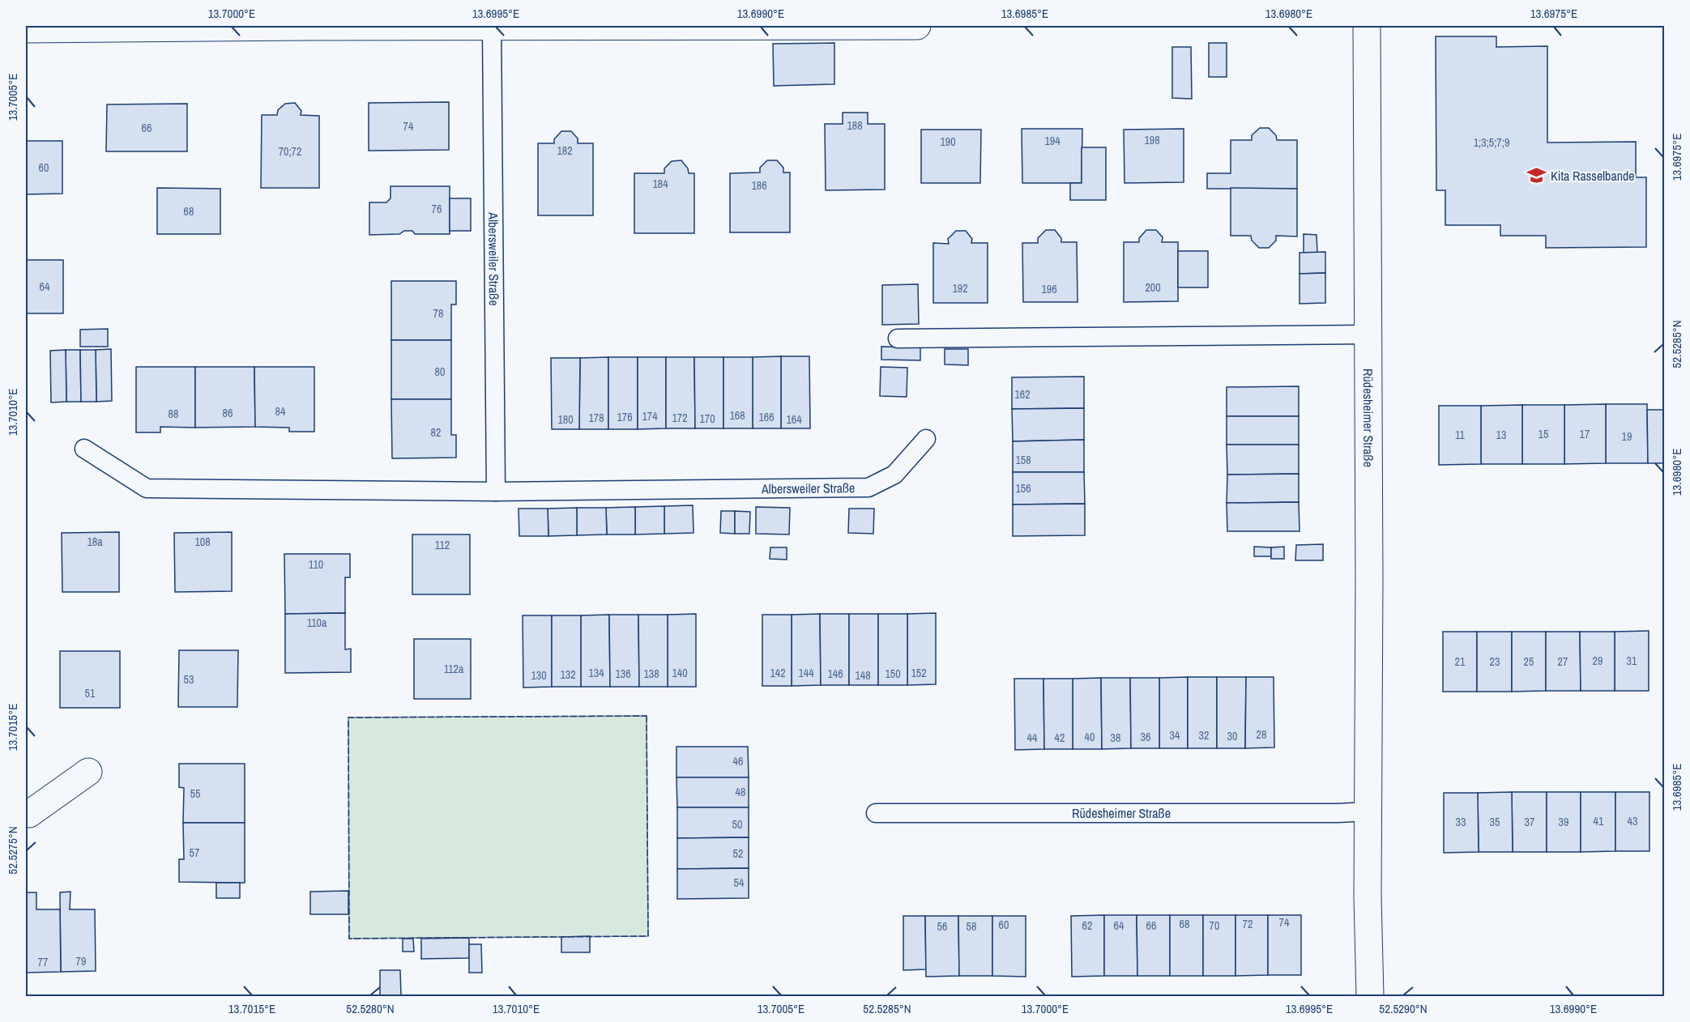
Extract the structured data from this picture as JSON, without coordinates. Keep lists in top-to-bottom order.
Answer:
{
  "streets": {
    "street": ["Rüdesheimer Straße"],
    "lane": ["Albersweiler Straße"]
  },
  "places": {
    "school or university": ["Kita Rasselbande"]
  },
  "house_numbers": [
    "188",
    "74",
    "66",
    "198",
    "194",
    "190",
    "1;3;5;7;9",
    "182",
    "70;72",
    "60",
    "184",
    "186",
    "76",
    "68",
    "64",
    "200",
    "192",
    "196",
    "78",
    "80",
    "162",
    "84",
    "86",
    "88",
    "168",
    "174",
    "176",
    "166",
    "178",
    "172",
    "170",
    "180",
    "164",
    "82",
    "15",
    "17",
    "11",
    "13",
    "19",
    "158",
    "156",
    "18a",
    "108",
    "112",
    "110",
    "110a",
    "29",
    "31",
    "21",
    "23",
    "25",
    "27",
    "112a",
    "134",
    "140",
    "142",
    "144",
    "152",
    "136",
    "138",
    "146",
    "150",
    "132",
    "130",
    "148",
    "53",
    "51",
    "28",
    "34",
    "32",
    "30",
    "40",
    "36",
    "44",
    "42",
    "38",
    "46",
    "48",
    "55",
    "41",
    "43",
    "33",
    "35",
    "37",
    "39",
    "50",
    "57",
    "52",
    "54",
    "74",
    "68",
    "72",
    "60",
    "62",
    "64",
    "66",
    "70",
    "56",
    "58",
    "79",
    "77"
  ],
  "coordinates": [
    "13.7000°E",
    "13.6995°E",
    "13.6990°E",
    "13.6985°E",
    "13.6980°E",
    "13.6975°E",
    "13.7005°E",
    "52.5285°N",
    "13.7010°E",
    "13.7015°E",
    "52.5275°N",
    "52.5280°N",
    "52.5290°N"
  ]
}
